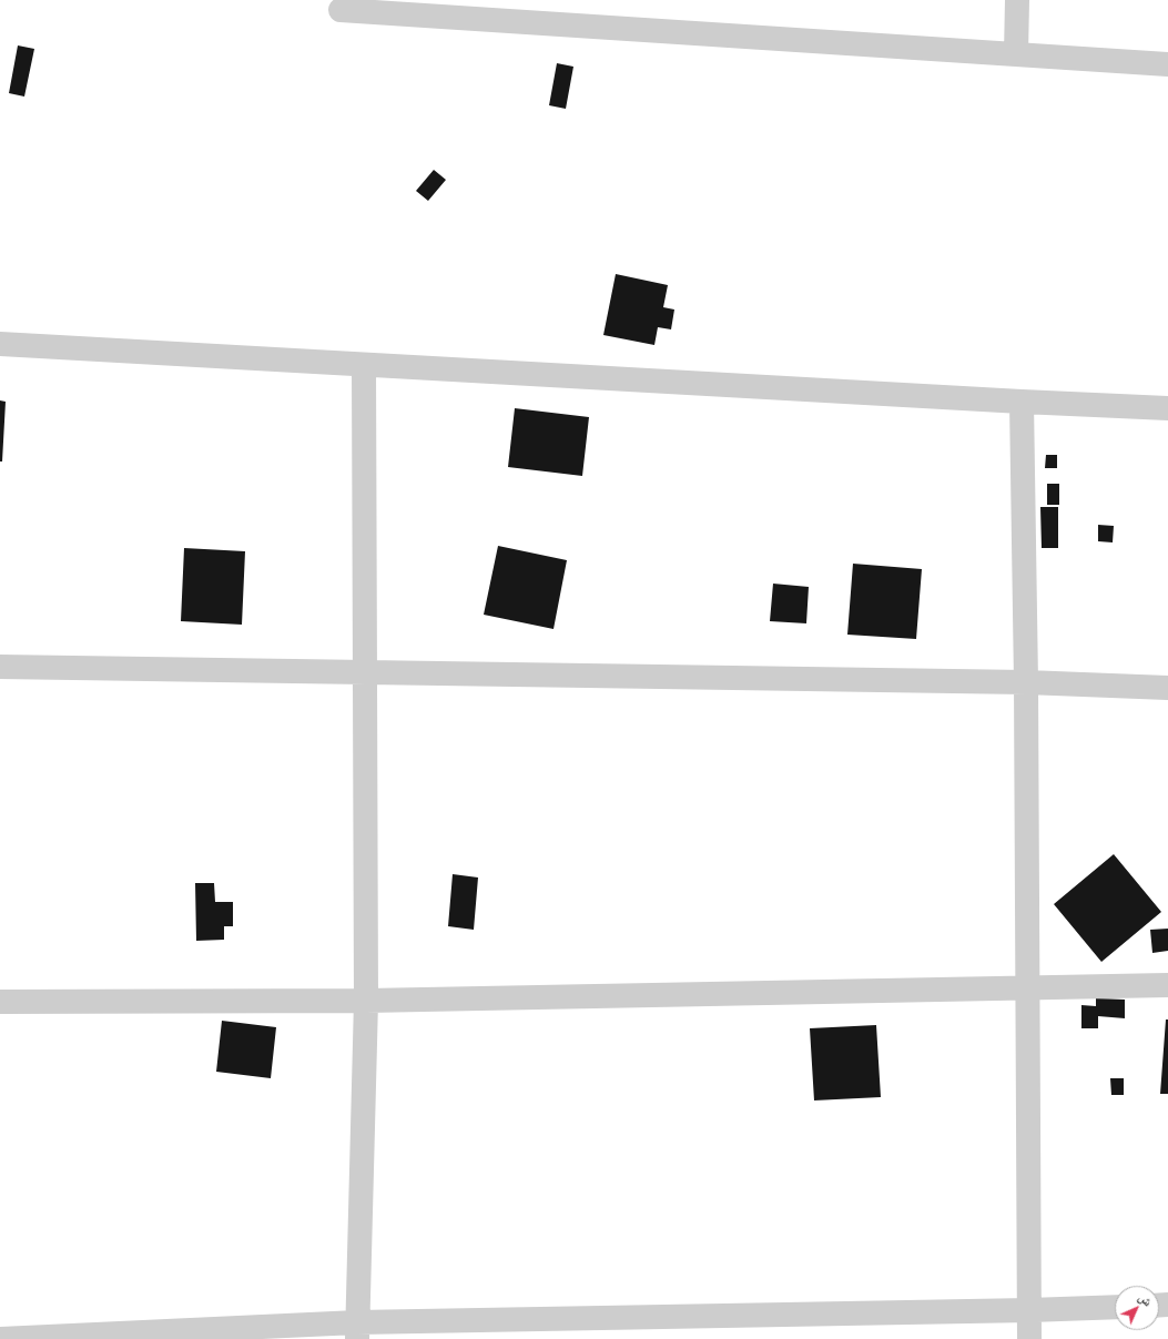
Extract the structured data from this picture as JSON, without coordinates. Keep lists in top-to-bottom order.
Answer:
{
  "north": "top right"
}
